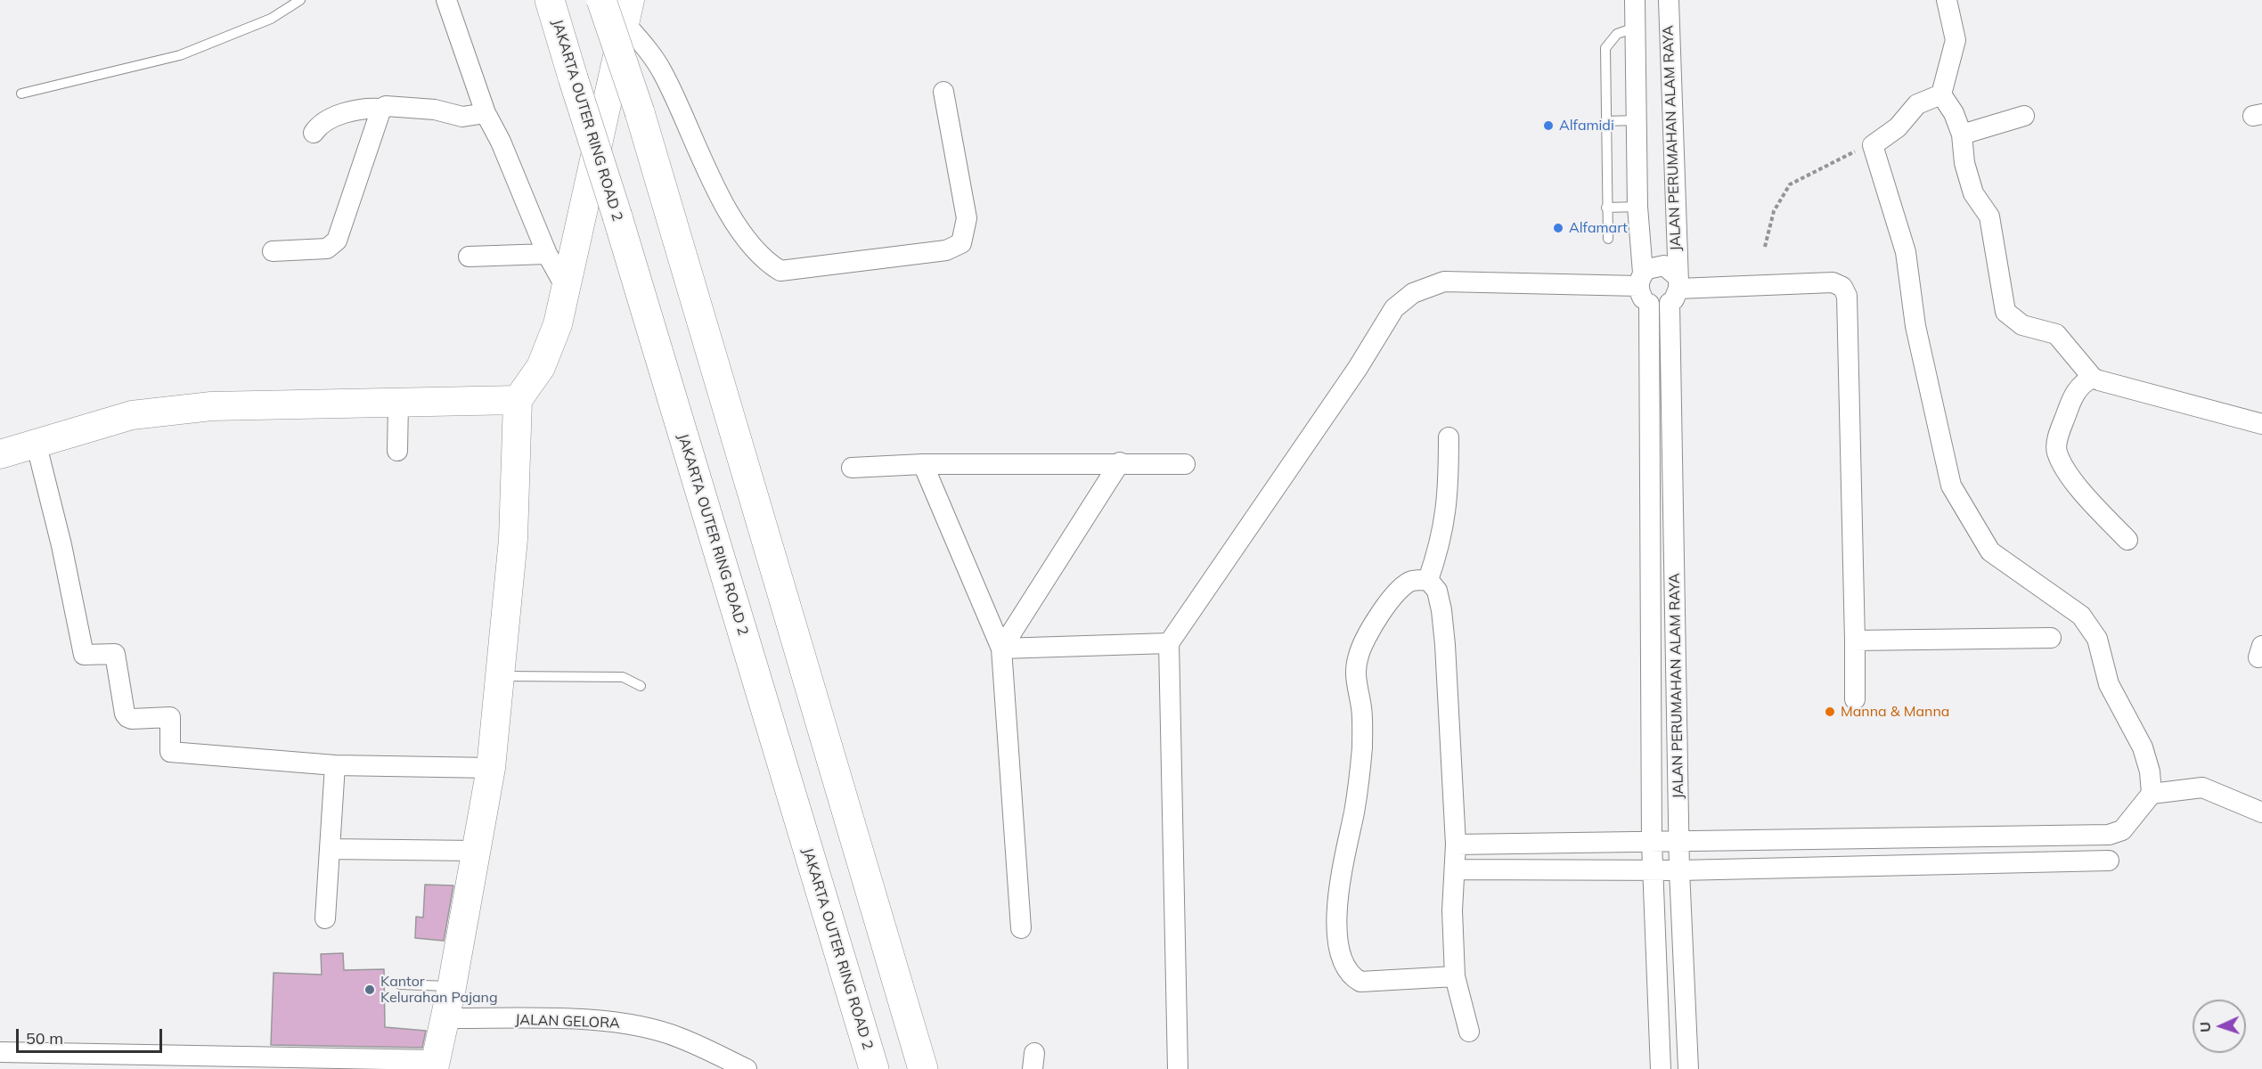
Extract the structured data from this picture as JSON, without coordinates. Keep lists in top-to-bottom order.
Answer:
{
  "streets": {
    "highway": ["JAKARTA OUTER RING ROAD 2"],
    "street": ["JALAN PERUMAHAN ALAM RAYA", "JALAN GELORA"]
  },
  "places": [
    "Alfamidi",
    "Alfamart",
    "Manna & Manna",
    "Kantor Kelurahan Pajang"
  ],
  "scale_bar": "50 m",
  "north": "left"
}
